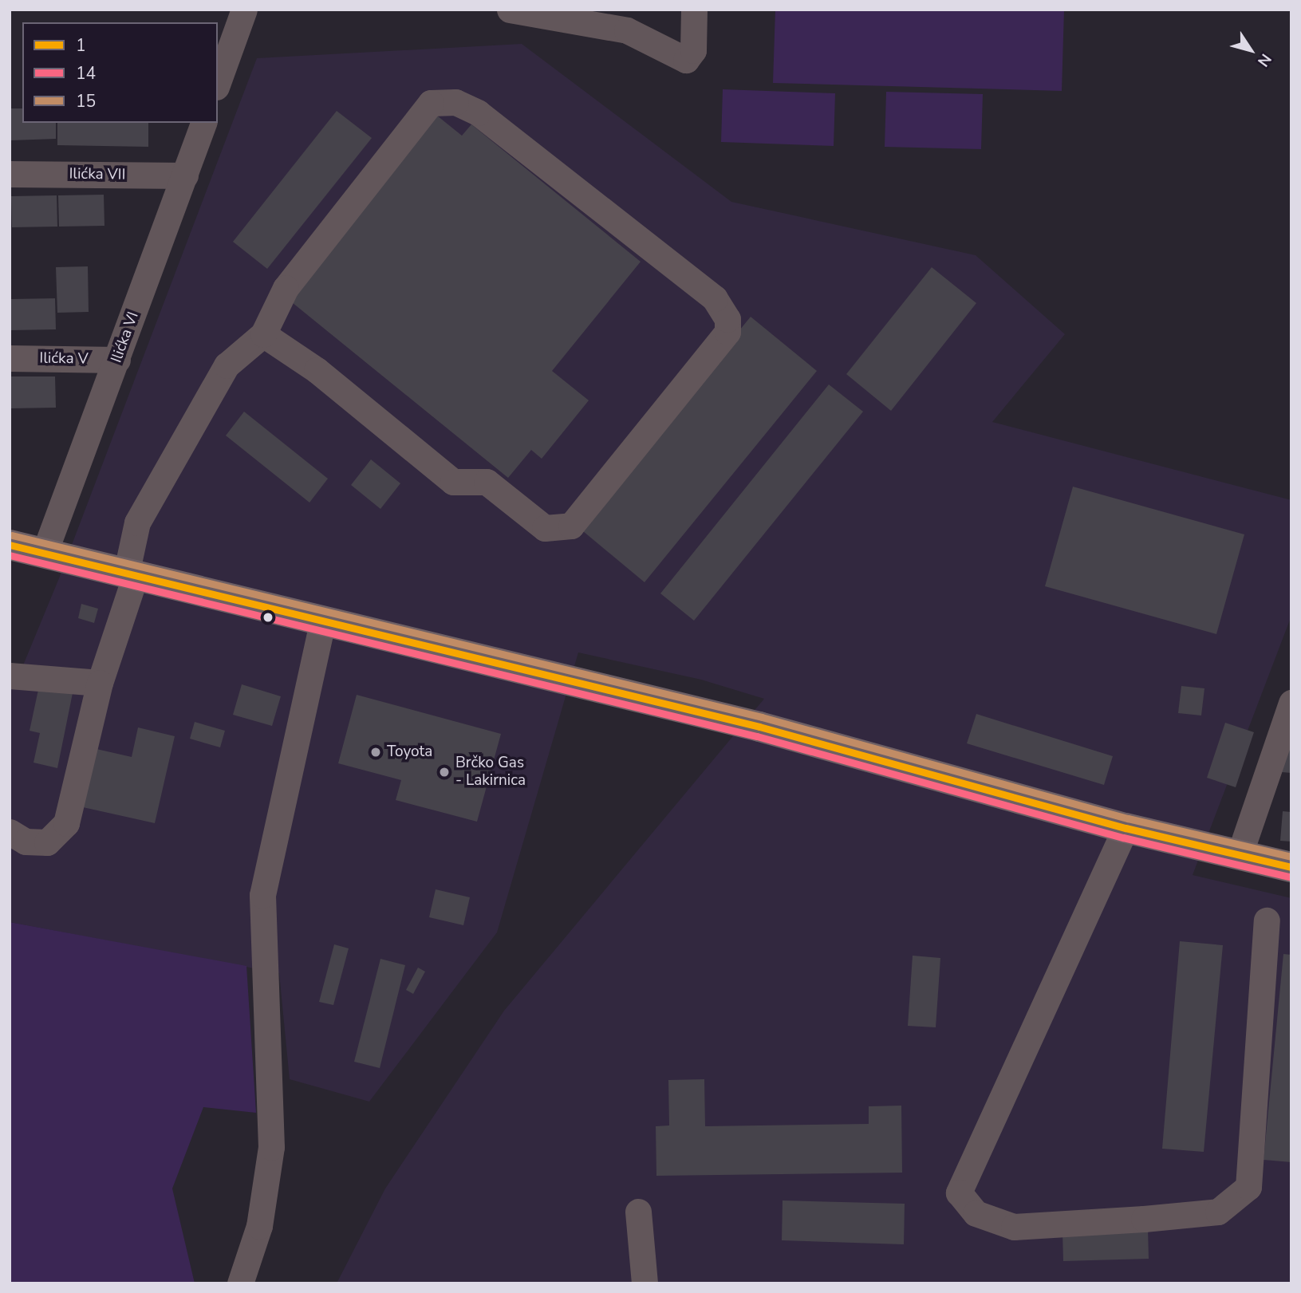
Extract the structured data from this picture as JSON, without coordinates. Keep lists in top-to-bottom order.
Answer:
{
  "streets": {
    "street": ["Ilićka VII", "Ilićka VI", "Ilićka V"]
  },
  "crossings": [
    ["Ilićka VII", "Ilićka VI"],
    ["Ilićka VI", "Ilićka V"]
  ],
  "places": ["Toyota", "Brčko Gas - Lakirnica"],
  "lines": ["transit line 15", "transit line 1", "transit line 14"],
  "legend": ["1", "14", "15"],
  "north": "bottom right"
}
